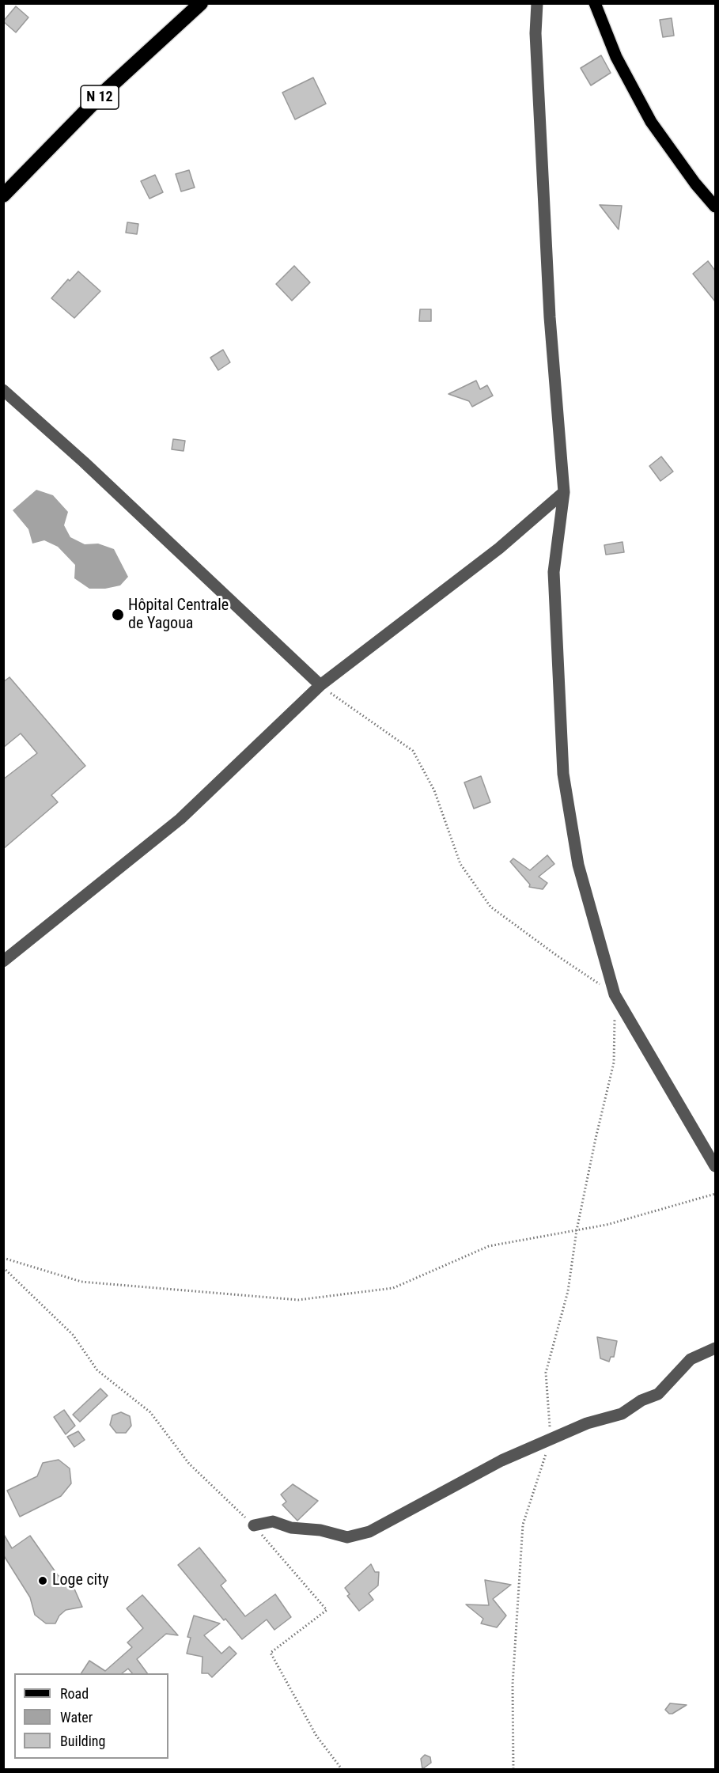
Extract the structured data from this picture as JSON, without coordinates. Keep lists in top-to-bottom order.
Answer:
{
  "streets": {
    "highway": ["N 12"]
  },
  "places": ["Hôpital Centrale de Yagoua", "Loge city"],
  "legend": ["Road", "Water", "Building"]
}
